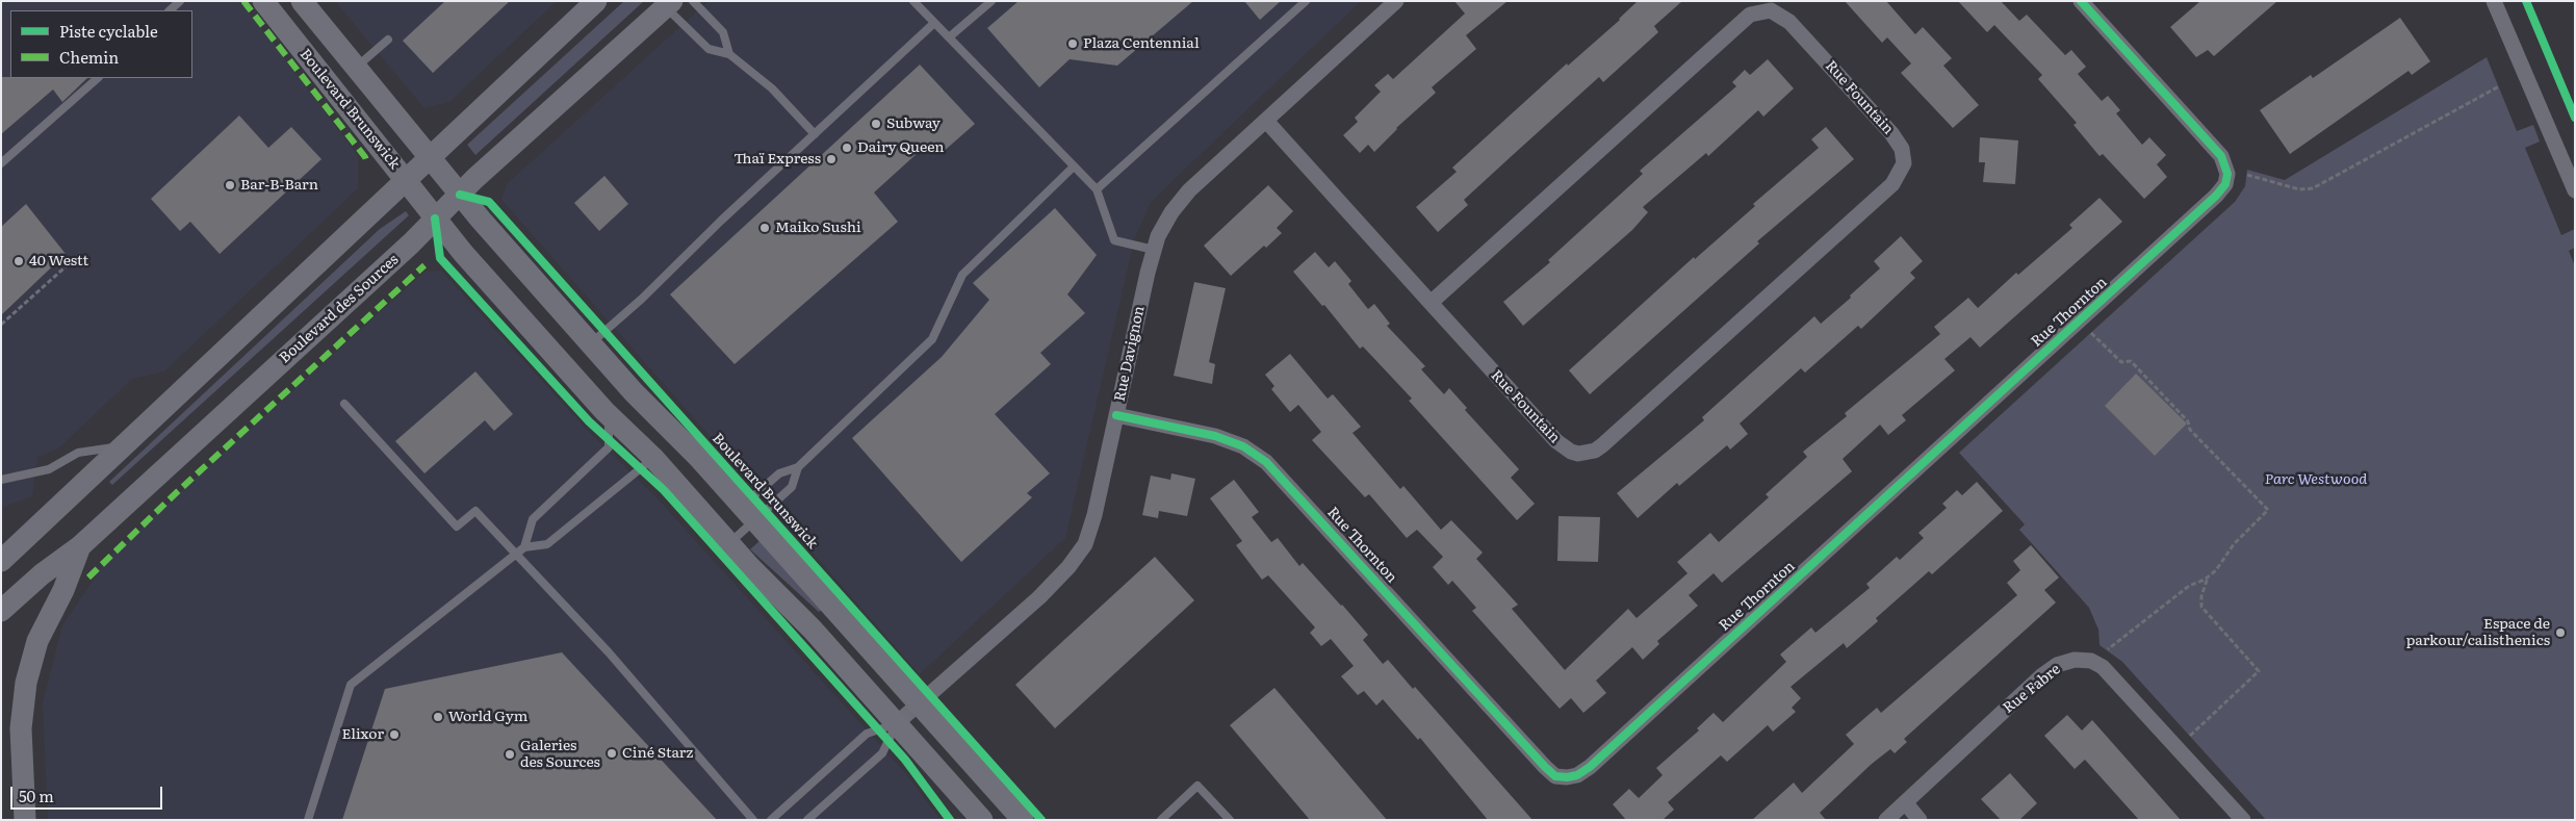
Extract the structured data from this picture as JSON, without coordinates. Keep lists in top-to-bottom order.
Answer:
{
  "streets": {
    "street": [
      "Rue Fountain",
      "Boulevard Brunswick",
      "Boulevard des Sources",
      "Rue Thornton",
      "Rue Davignon",
      "Rue Fabre"
    ]
  },
  "crossings": [
    ["Rue Fountain", "Rue Davignon"],
    ["Boulevard Brunswick", "Boulevard des Sources"],
    ["Boulevard Brunswick", "Rue Davignon"],
    ["Rue Thornton", "Rue Davignon"]
  ],
  "parks": ["Parc Westwood"],
  "places": [
    "Plaza Centennial",
    "Subway",
    "Dairy Queen",
    "Thaï Express",
    "Bar-B-Barn",
    "Maiko Sushi",
    "40 Westt",
    "Espace de parkour/calisthenics",
    "World Gym",
    "Elixor",
    "Ciné Starz",
    "Galeries des Sources"
  ],
  "legend": ["Piste cyclable", "Chemin"],
  "scale_bar": "50 m"
}
